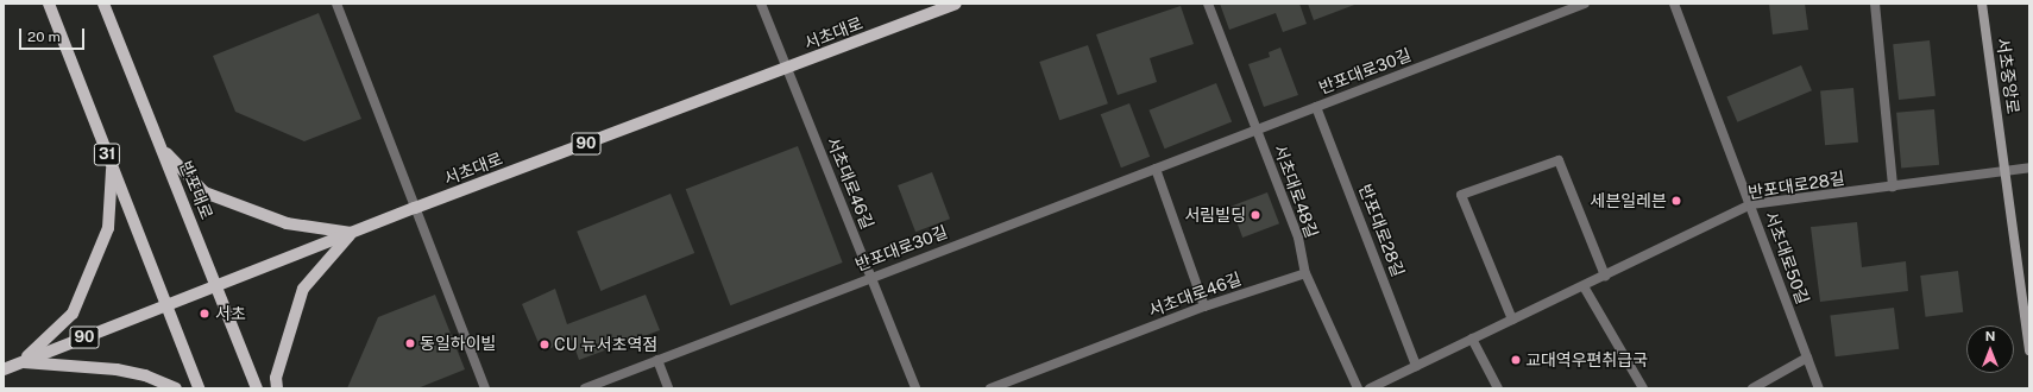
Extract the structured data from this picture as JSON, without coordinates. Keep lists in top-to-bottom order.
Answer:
{
  "streets": {
    "main road": [
      "서초대로",
      "서초중앙로",
      "90",
      "31",
      "반포대로"
    ],
    "street": [
      "반포대로30길",
      "서초대로46길",
      "반포대로28길",
      "서초대로48길",
      "서초대로50길"
    ]
  },
  "crossings": [
    ["서초대로", "31"],
    ["서초대로", "서초대로46길"],
    ["서초대로", "반포대로"],
    ["반포대로30길", "서초대로46길"],
    ["반포대로30길", "반포대로28길"],
    ["반포대로30길", "서초대로48길"],
    ["서초중앙로", "반포대로28길"],
    ["서초대로46길", "서초대로48길"],
    ["반포대로28길", "서초대로50길"]
  ],
  "places": [
    "세븐일레븐",
    "서림빌딩",
    "서초",
    "동일하이빌",
    "CU 뉴서초역점",
    "교대역우편취급국"
  ],
  "scale_bar": "20 m",
  "north": "top"
}
